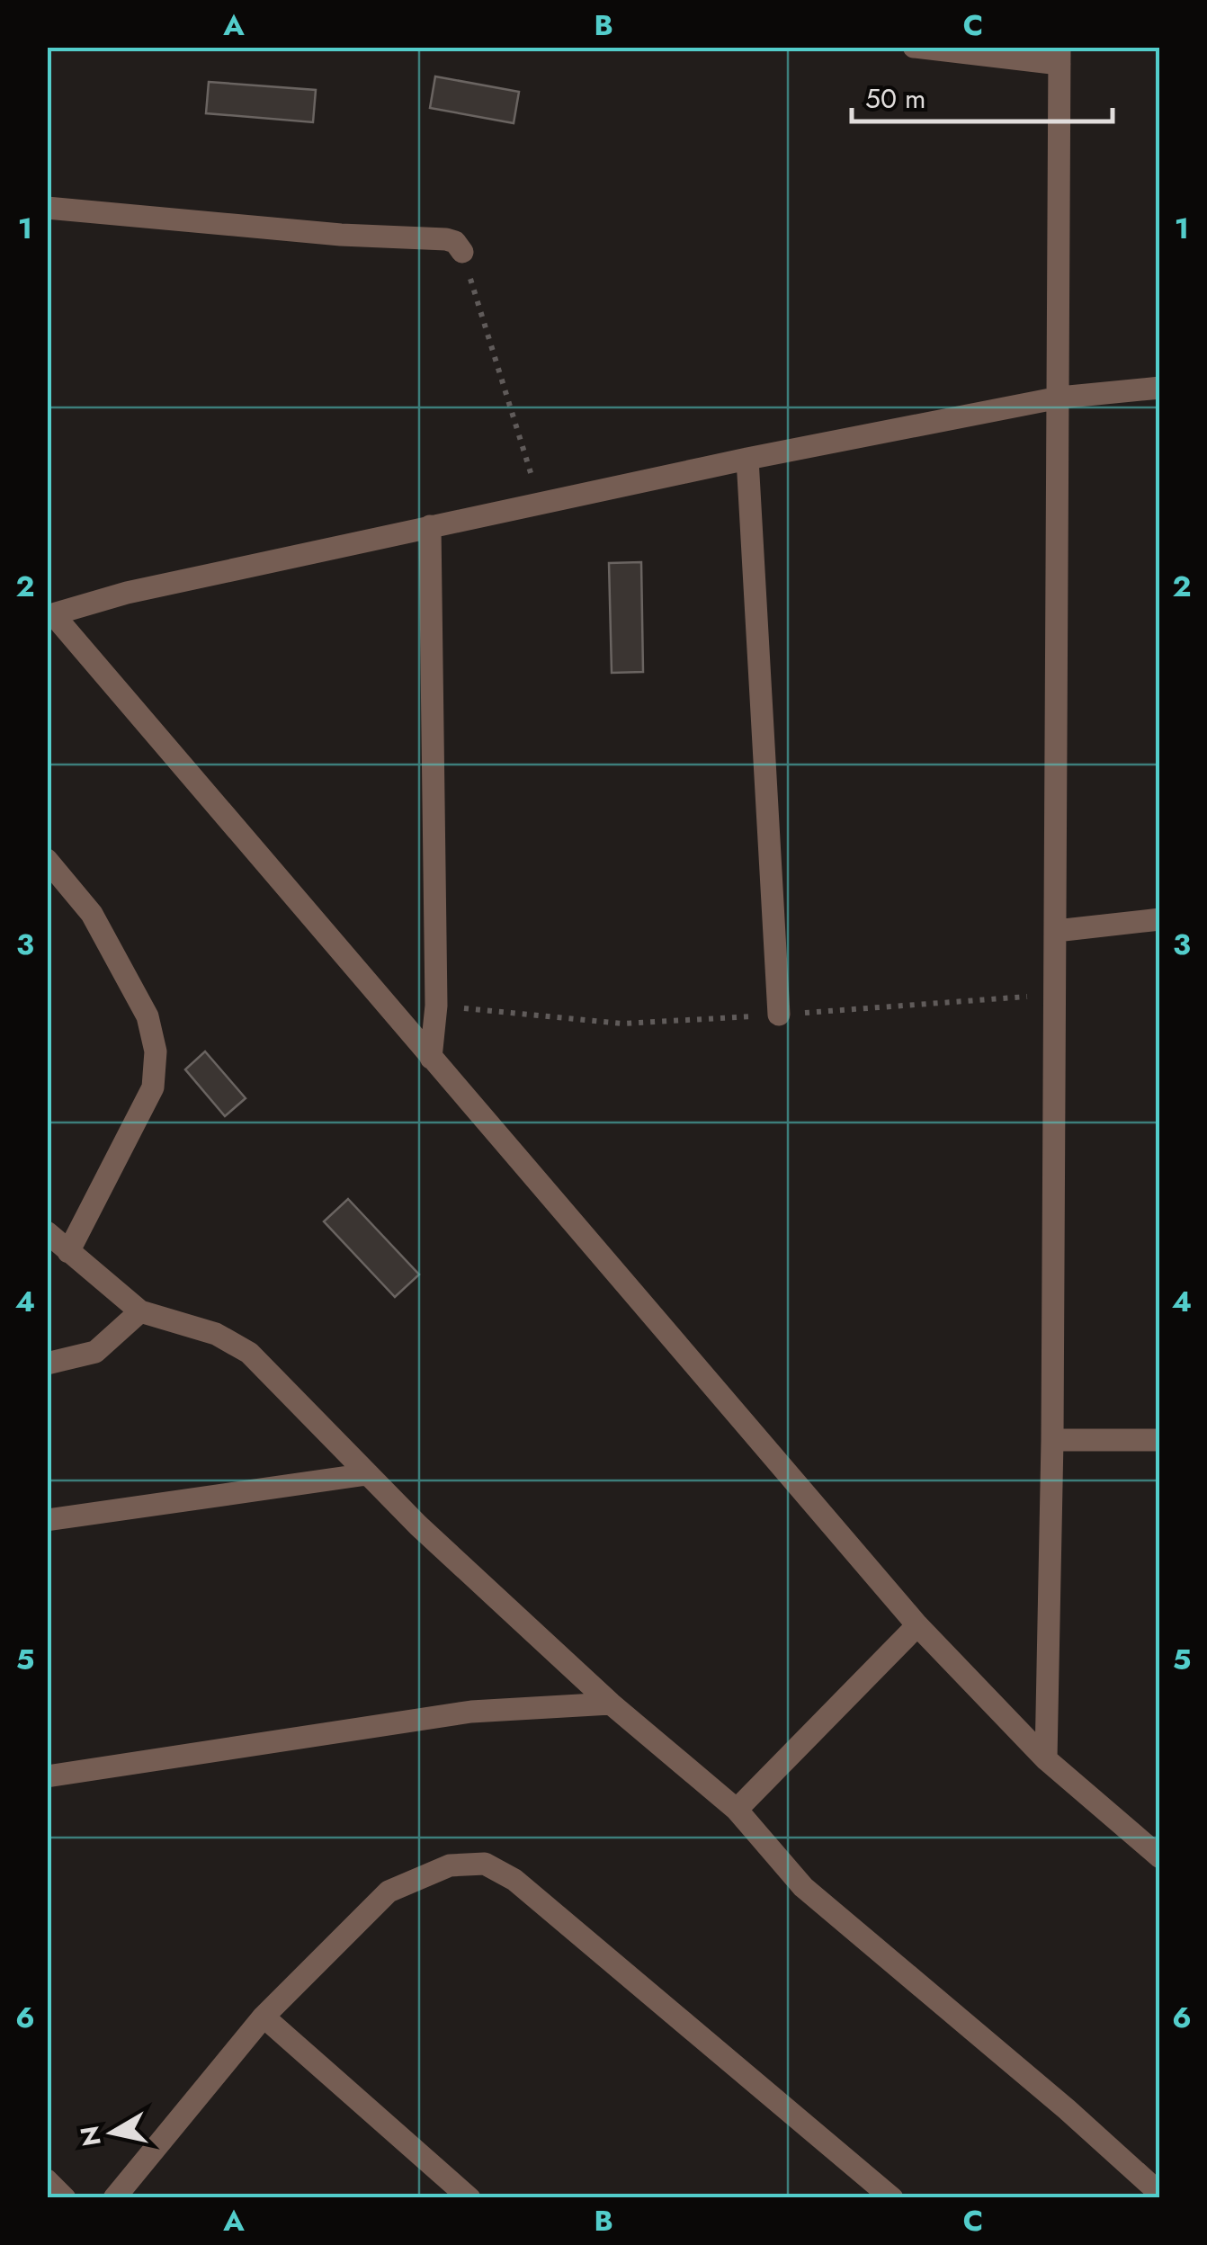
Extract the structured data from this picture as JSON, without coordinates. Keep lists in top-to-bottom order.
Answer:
{
  "scale_bar": "50 m",
  "north": "left",
  "grid": {
    "columns": ["A", "B", "C"],
    "rows": [
      "1",
      "2",
      "3",
      "4",
      "5",
      "6"
    ]
  }
}
